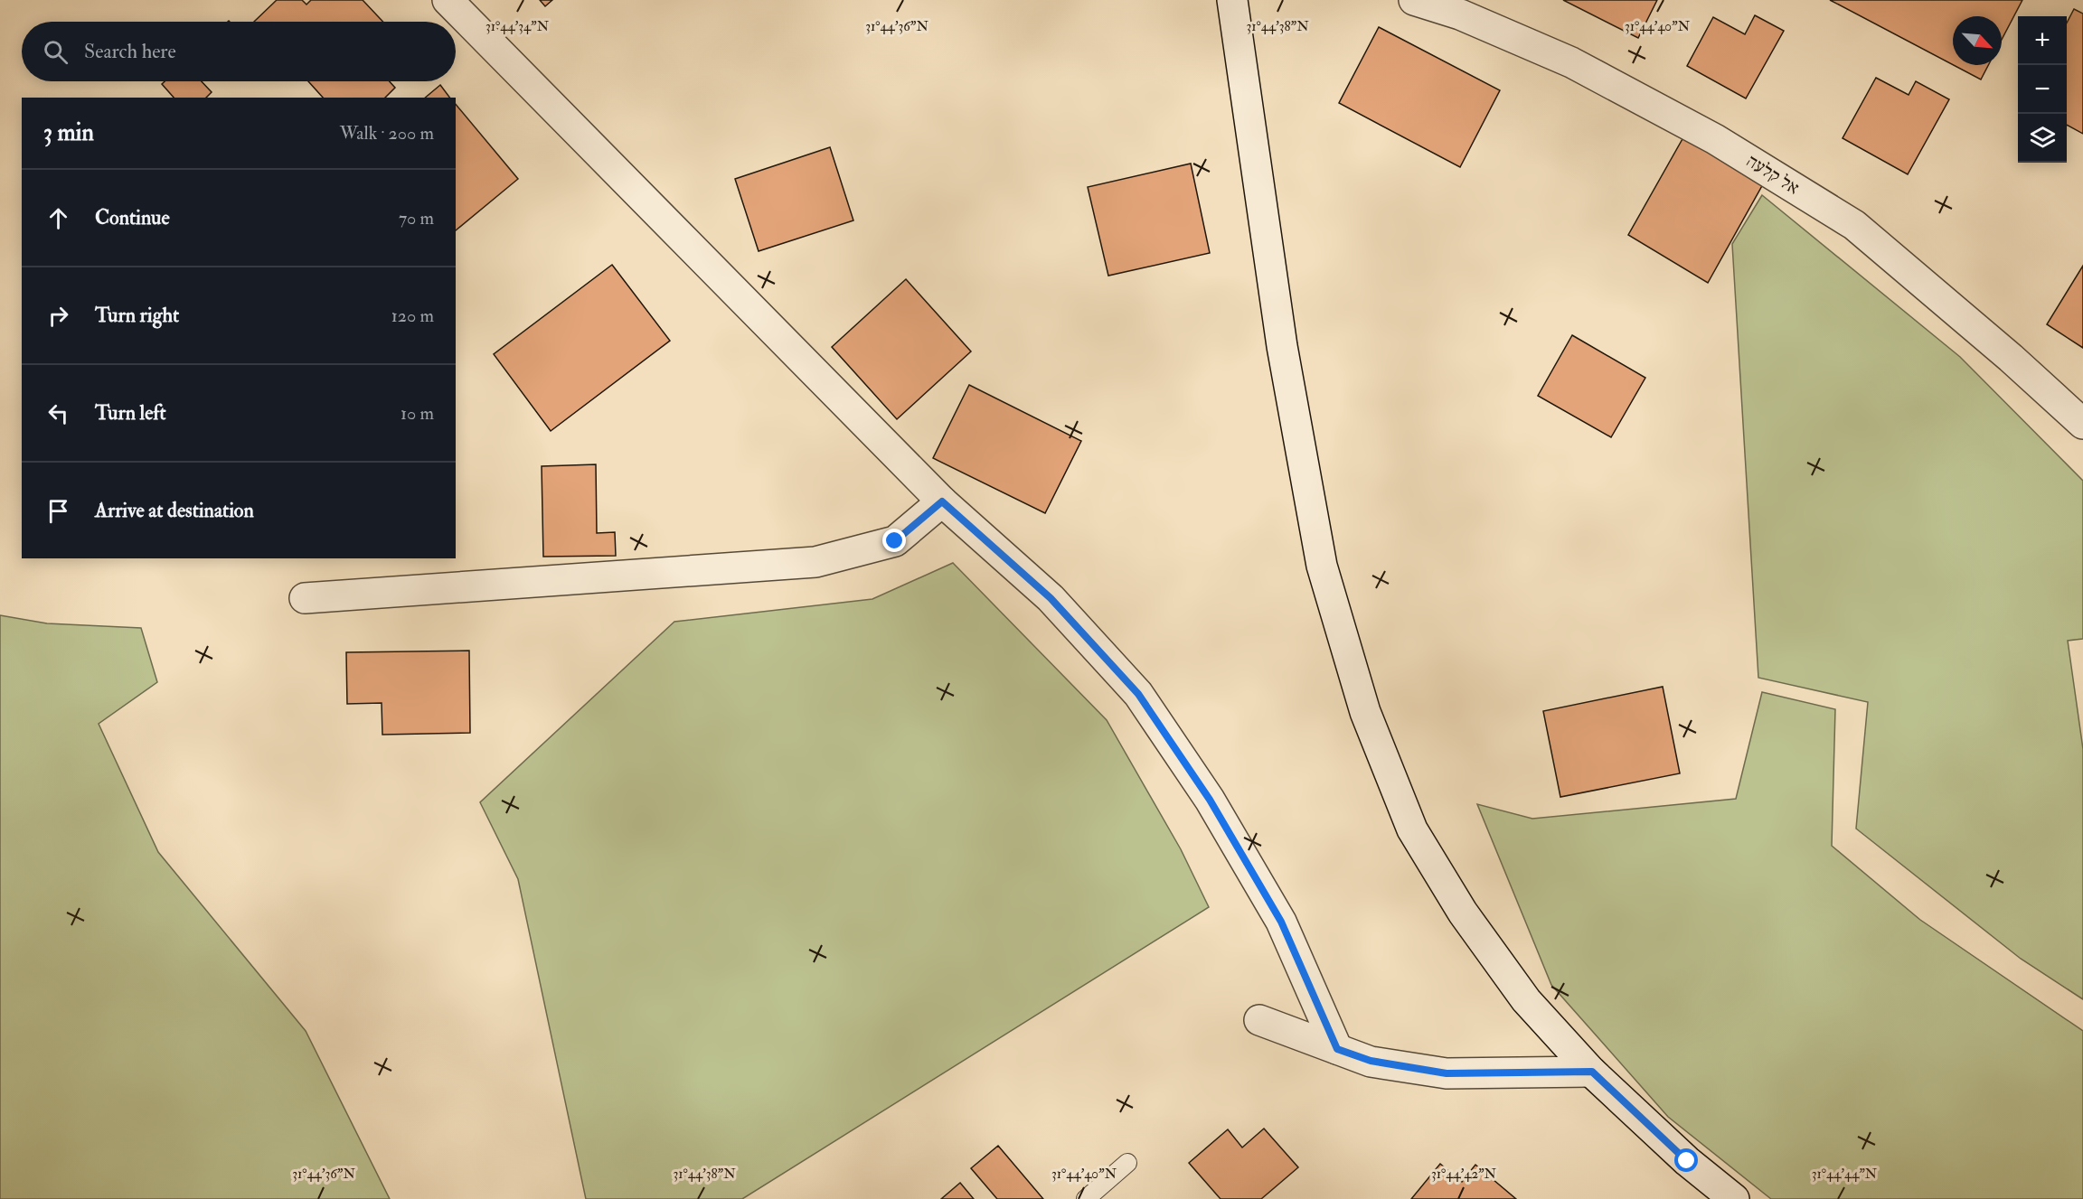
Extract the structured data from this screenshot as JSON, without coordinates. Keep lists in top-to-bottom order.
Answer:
{
  "streets": {
    "street": ["אל קלעה"]
  },
  "north": "bottom right",
  "page": {
    "map_buttons": ["+", "−"],
    "search": "Search here",
    "heading": ["3 min", "Walk · 200 m"],
    "list": [
      ["Continue", "70 m"],
      ["Turn right", "120 m"],
      ["Turn left", "10 m"],
      "Arrive at destination"
    ]
  },
  "coordinates": [
    "31°44'34\"N",
    "31°44'36\"N",
    "31°44'38\"N",
    "31°44'40\"N",
    "31°44'42\"N",
    "31°44'44\"N"
  ]
}
